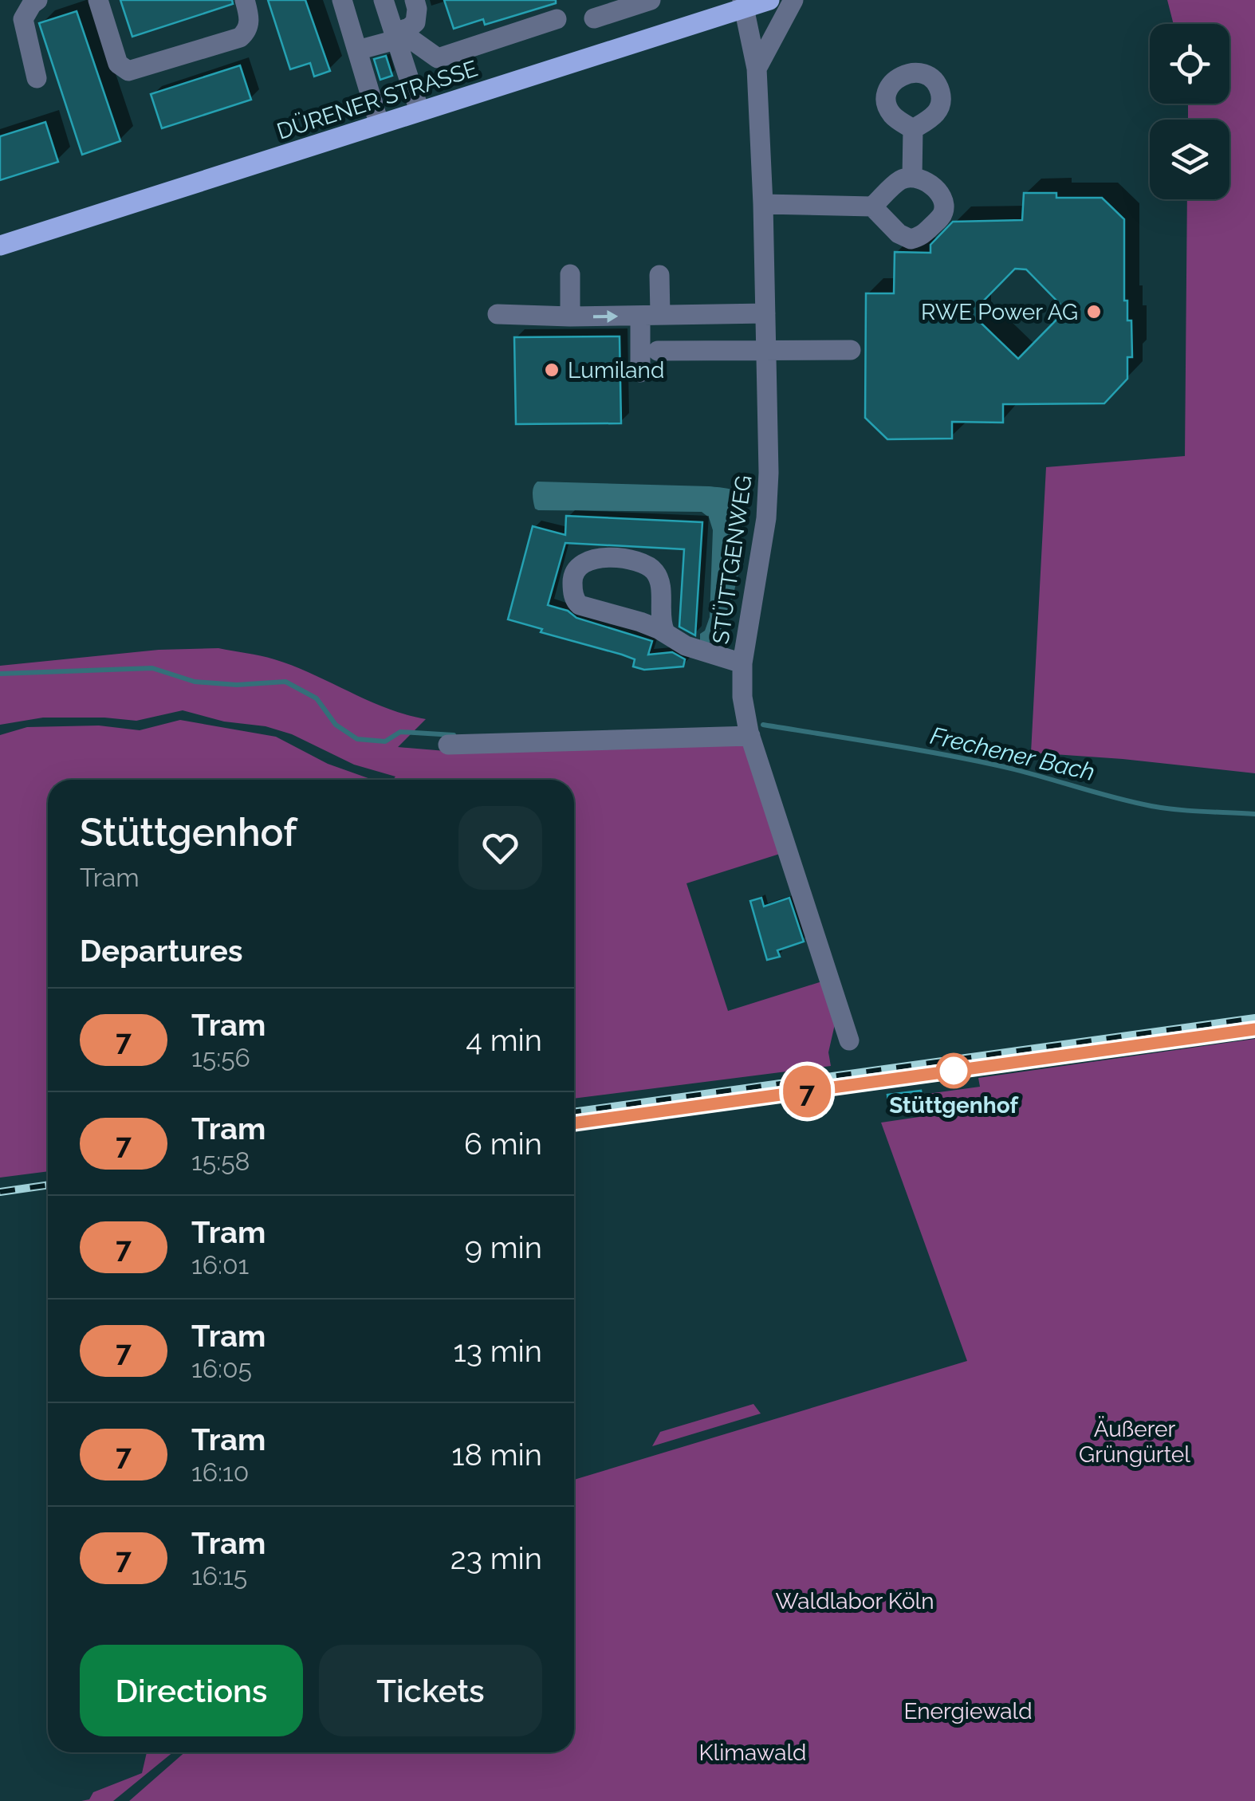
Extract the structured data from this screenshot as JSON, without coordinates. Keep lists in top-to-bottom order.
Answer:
{
  "streets": {
    "main road": ["DÜRENER STRASSE"],
    "street": ["STÜTTGENWEG"]
  },
  "crossings": [
    ["DÜRENER STRASSE", "STÜTTGENWEG"]
  ],
  "water": ["Frechener Bach"],
  "parks": [
    "Äußerer Grüngürtel",
    "Waldlabor Köln",
    "Energiewald",
    "Klimawald"
  ],
  "places": ["RWE Power AG", "Lumiland", "Stüttgenhof"],
  "lines": ["tram line 7"],
  "page": {
    "on_map": "7",
    "heading": [
      ["Stüttgenhof", "Tram"],
      "Departures"
    ],
    "list": [
      {
        "mark": "7",
        "name": "Tram",
        "note": "15:56",
        "value": "4 min"
      },
      {
        "mark": "7",
        "name": "Tram",
        "note": "15:58",
        "value": "6 min"
      },
      {
        "mark": "7",
        "name": "Tram",
        "note": "16:01",
        "value": "9 min"
      },
      {
        "mark": "7",
        "name": "Tram",
        "note": "16:05",
        "value": "13 min"
      },
      {
        "mark": "7",
        "name": "Tram",
        "note": "16:10",
        "value": "18 min"
      },
      {
        "mark": "7",
        "name": "Tram",
        "note": "16:15",
        "value": "23 min"
      }
    ],
    "buttons": ["Directions", "Tickets"]
  }
}
